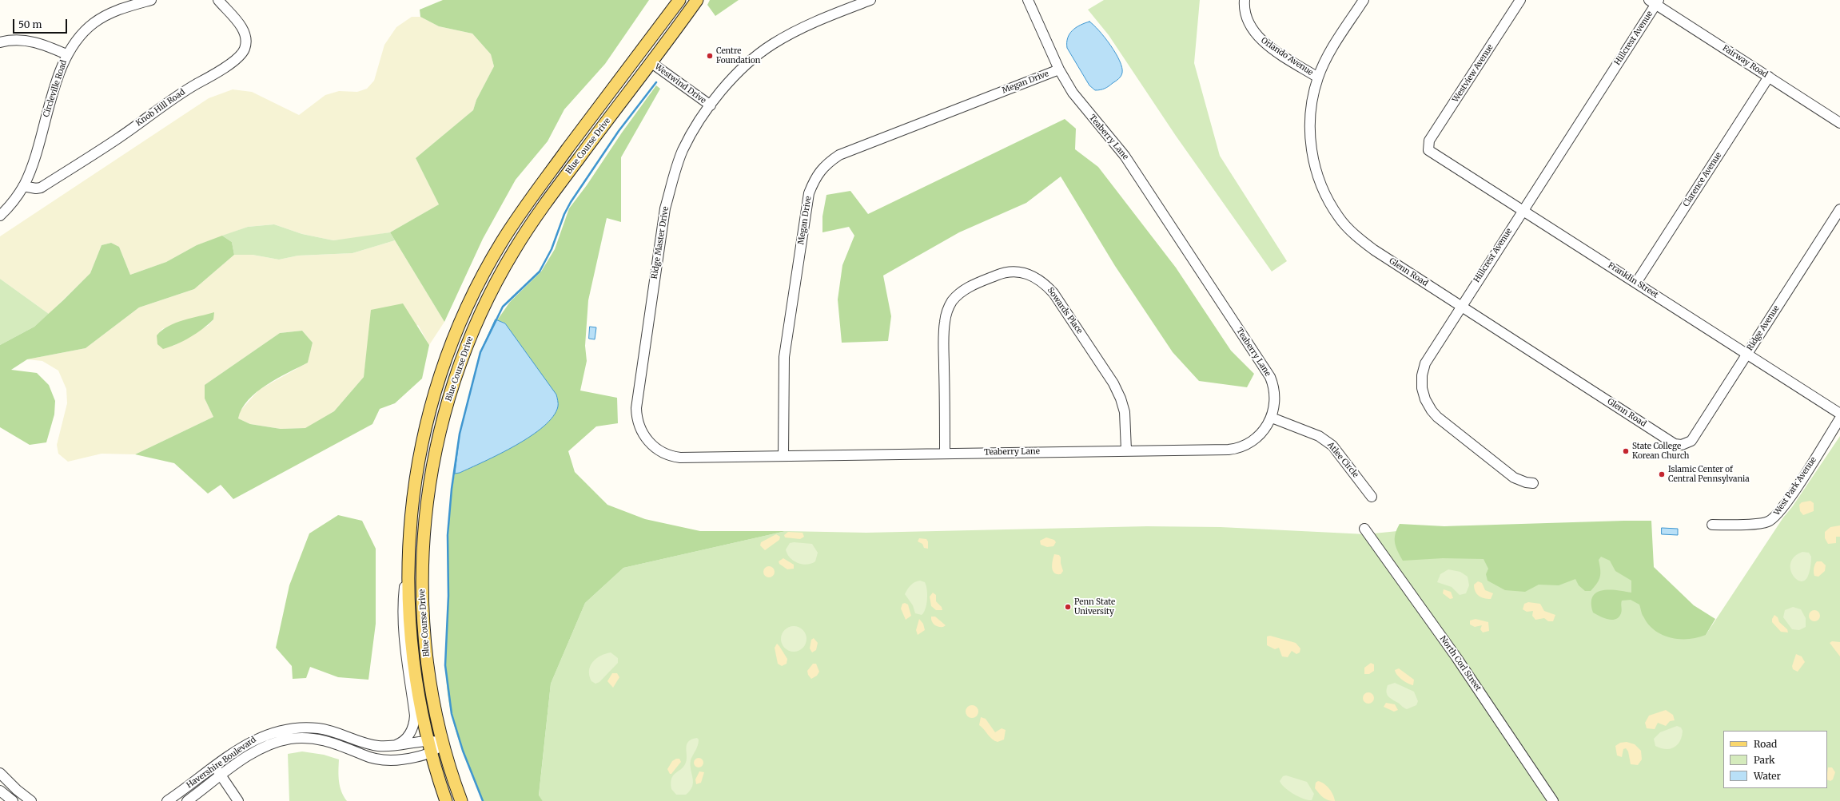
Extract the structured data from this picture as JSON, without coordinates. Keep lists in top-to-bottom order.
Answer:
{
  "streets": {
    "main road": ["Blue Course Drive"],
    "street": [
      "Hillcrest Avenue",
      "Orlando Avenue",
      "Fairway Road",
      "Westview Avenue",
      "Megan Drive",
      "Westwind Drive",
      "Circleville Road",
      "Knob Hill Road",
      "Teaberry Lane",
      "Clarence Avenue",
      "Ridge Master Drive",
      "Glenn Road",
      "Franklin Street",
      "Sowards Place",
      "Ridge Avenue",
      "Atlee Circle",
      "West Park Avenue",
      "North Corl Street",
      "Havershire Boulevard"
    ]
  },
  "crossings": [
    ["Hillcrest Avenue", "Fairway Road"],
    ["Hillcrest Avenue", "Glenn Road"],
    ["Hillcrest Avenue", "Franklin Street"],
    ["Orlando Avenue", "Glenn Road"],
    ["Fairway Road", "Clarence Avenue"],
    ["Westview Avenue", "Franklin Street"],
    ["Megan Drive", "Teaberry Lane"],
    ["Megan Drive", "Ridge Master Drive"],
    ["Westwind Drive", "Blue Course Drive"],
    ["Westwind Drive", "Ridge Master Drive"],
    ["Circleville Road", "Knob Hill Road"],
    ["Teaberry Lane", "Ridge Master Drive"],
    ["Teaberry Lane", "Sowards Place"],
    ["Teaberry Lane", "Atlee Circle"],
    ["Blue Course Drive", "Havershire Boulevard"],
    ["Clarence Avenue", "Franklin Street"],
    ["Glenn Road", "Ridge Avenue"],
    ["Franklin Street", "Ridge Avenue"]
  ],
  "places": [
    "Centre Foundation",
    "State College Korean Church",
    "Islamic Center of Central Pennsylvania",
    "Penn State University"
  ],
  "legend": ["Road", "Park", "Water"],
  "scale_bar": "50 m"
}
